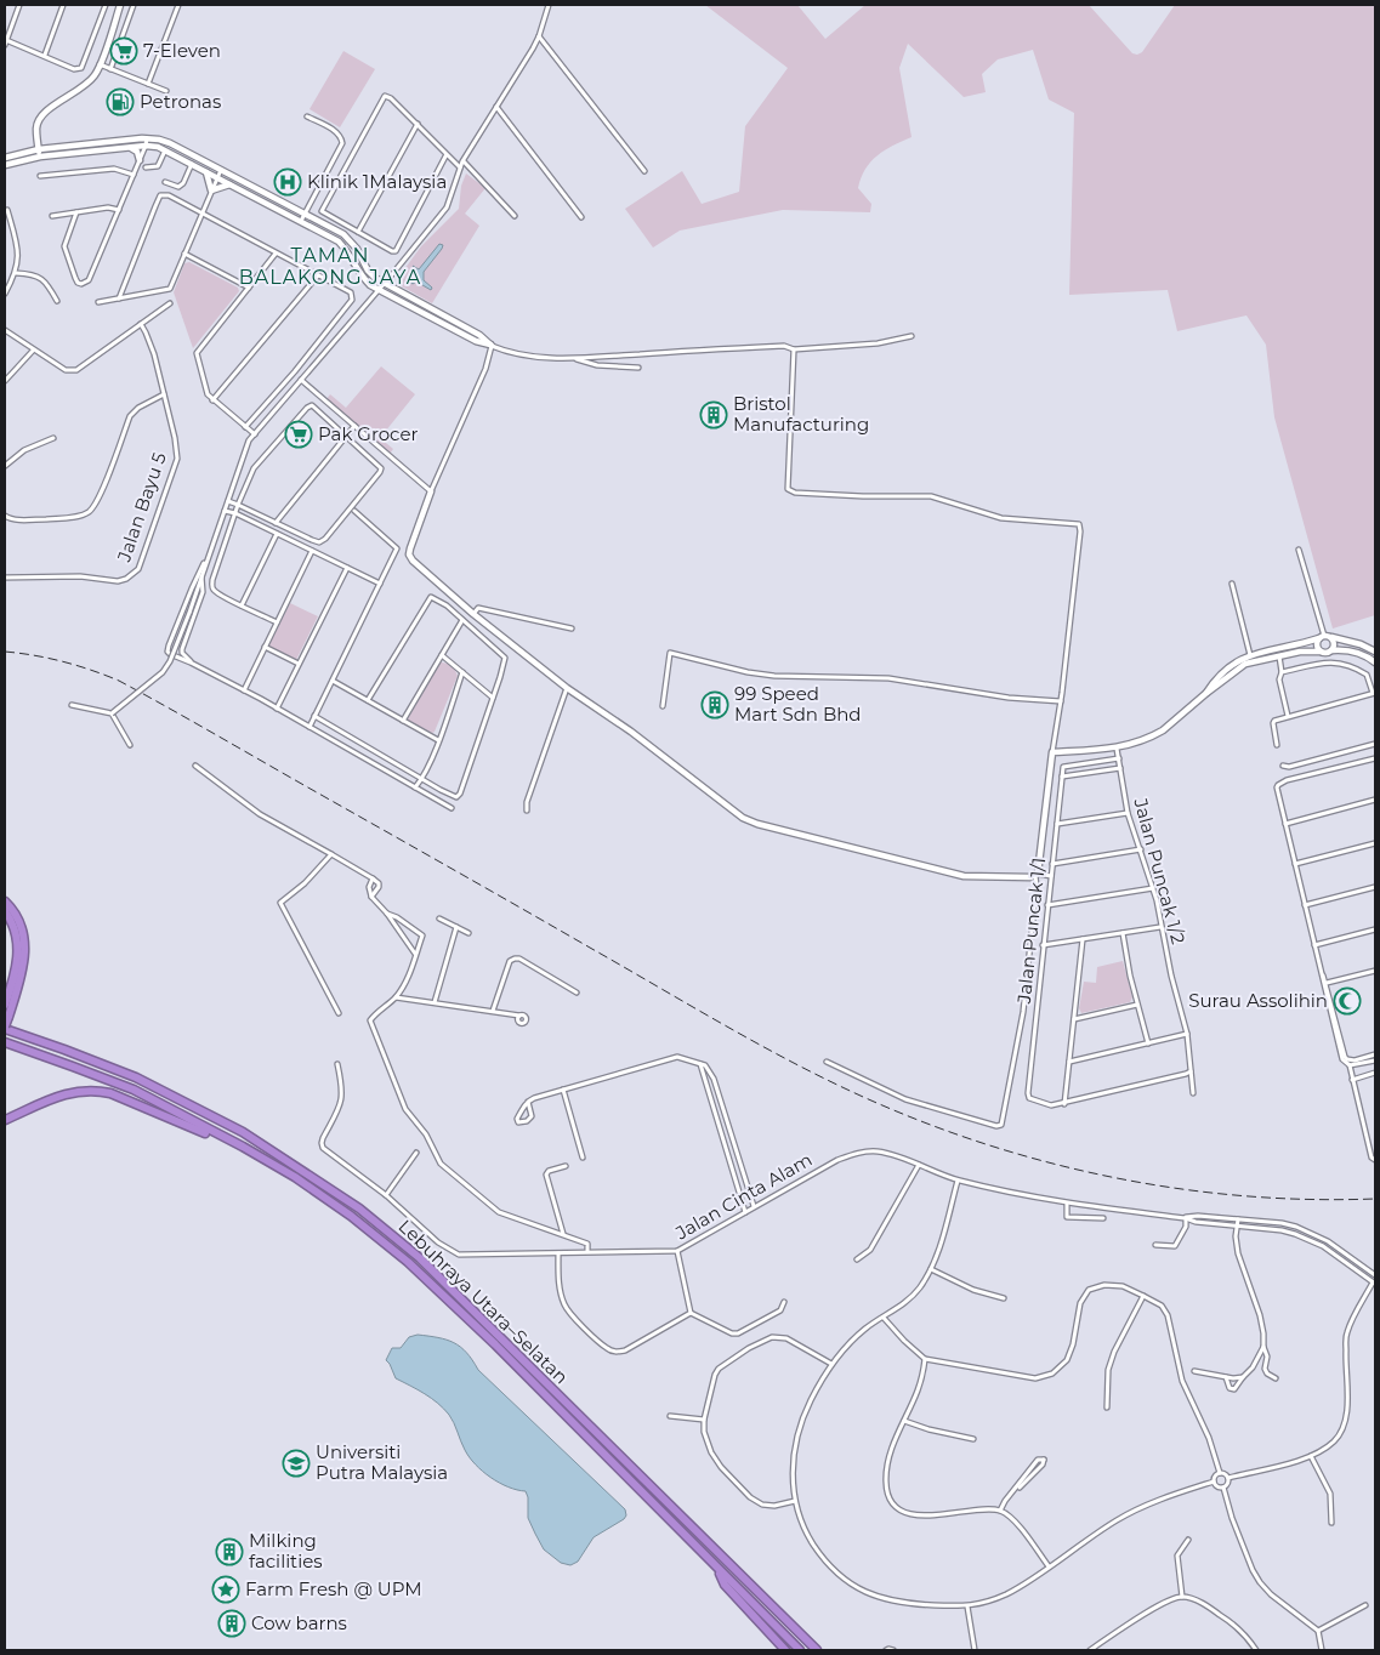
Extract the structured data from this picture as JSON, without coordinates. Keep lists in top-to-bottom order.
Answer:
{
  "streets": {
    "highway": ["Lebuhraya Utara–Selatan"],
    "street": [
      "Jalan Bayu 5",
      "Jalan Puncak 1/2",
      "Jalan Puncak 1/1",
      "Jalan Cinta Alam"
    ]
  },
  "crossings": [
    ["Jalan Puncak 1/2", "Jalan Puncak 1/1"]
  ],
  "districts": ["TAMAN BALAKONG JAYA"],
  "places": {
    "supermarket": ["7-Eleven", "Pak Grocer"],
    "fuel station": ["Petronas"],
    "hospital": ["Klinik 1Malaysia"],
    "building": [
      "Bristol Manufacturing",
      "99 Speed Mart Sdn Bhd",
      "Milking facilities",
      "Cow barns"
    ],
    "mosque": ["Surau Assolihin"],
    "school or university": ["Universiti Putra Malaysia"],
    "place": ["Farm Fresh @ UPM"]
  }
}
